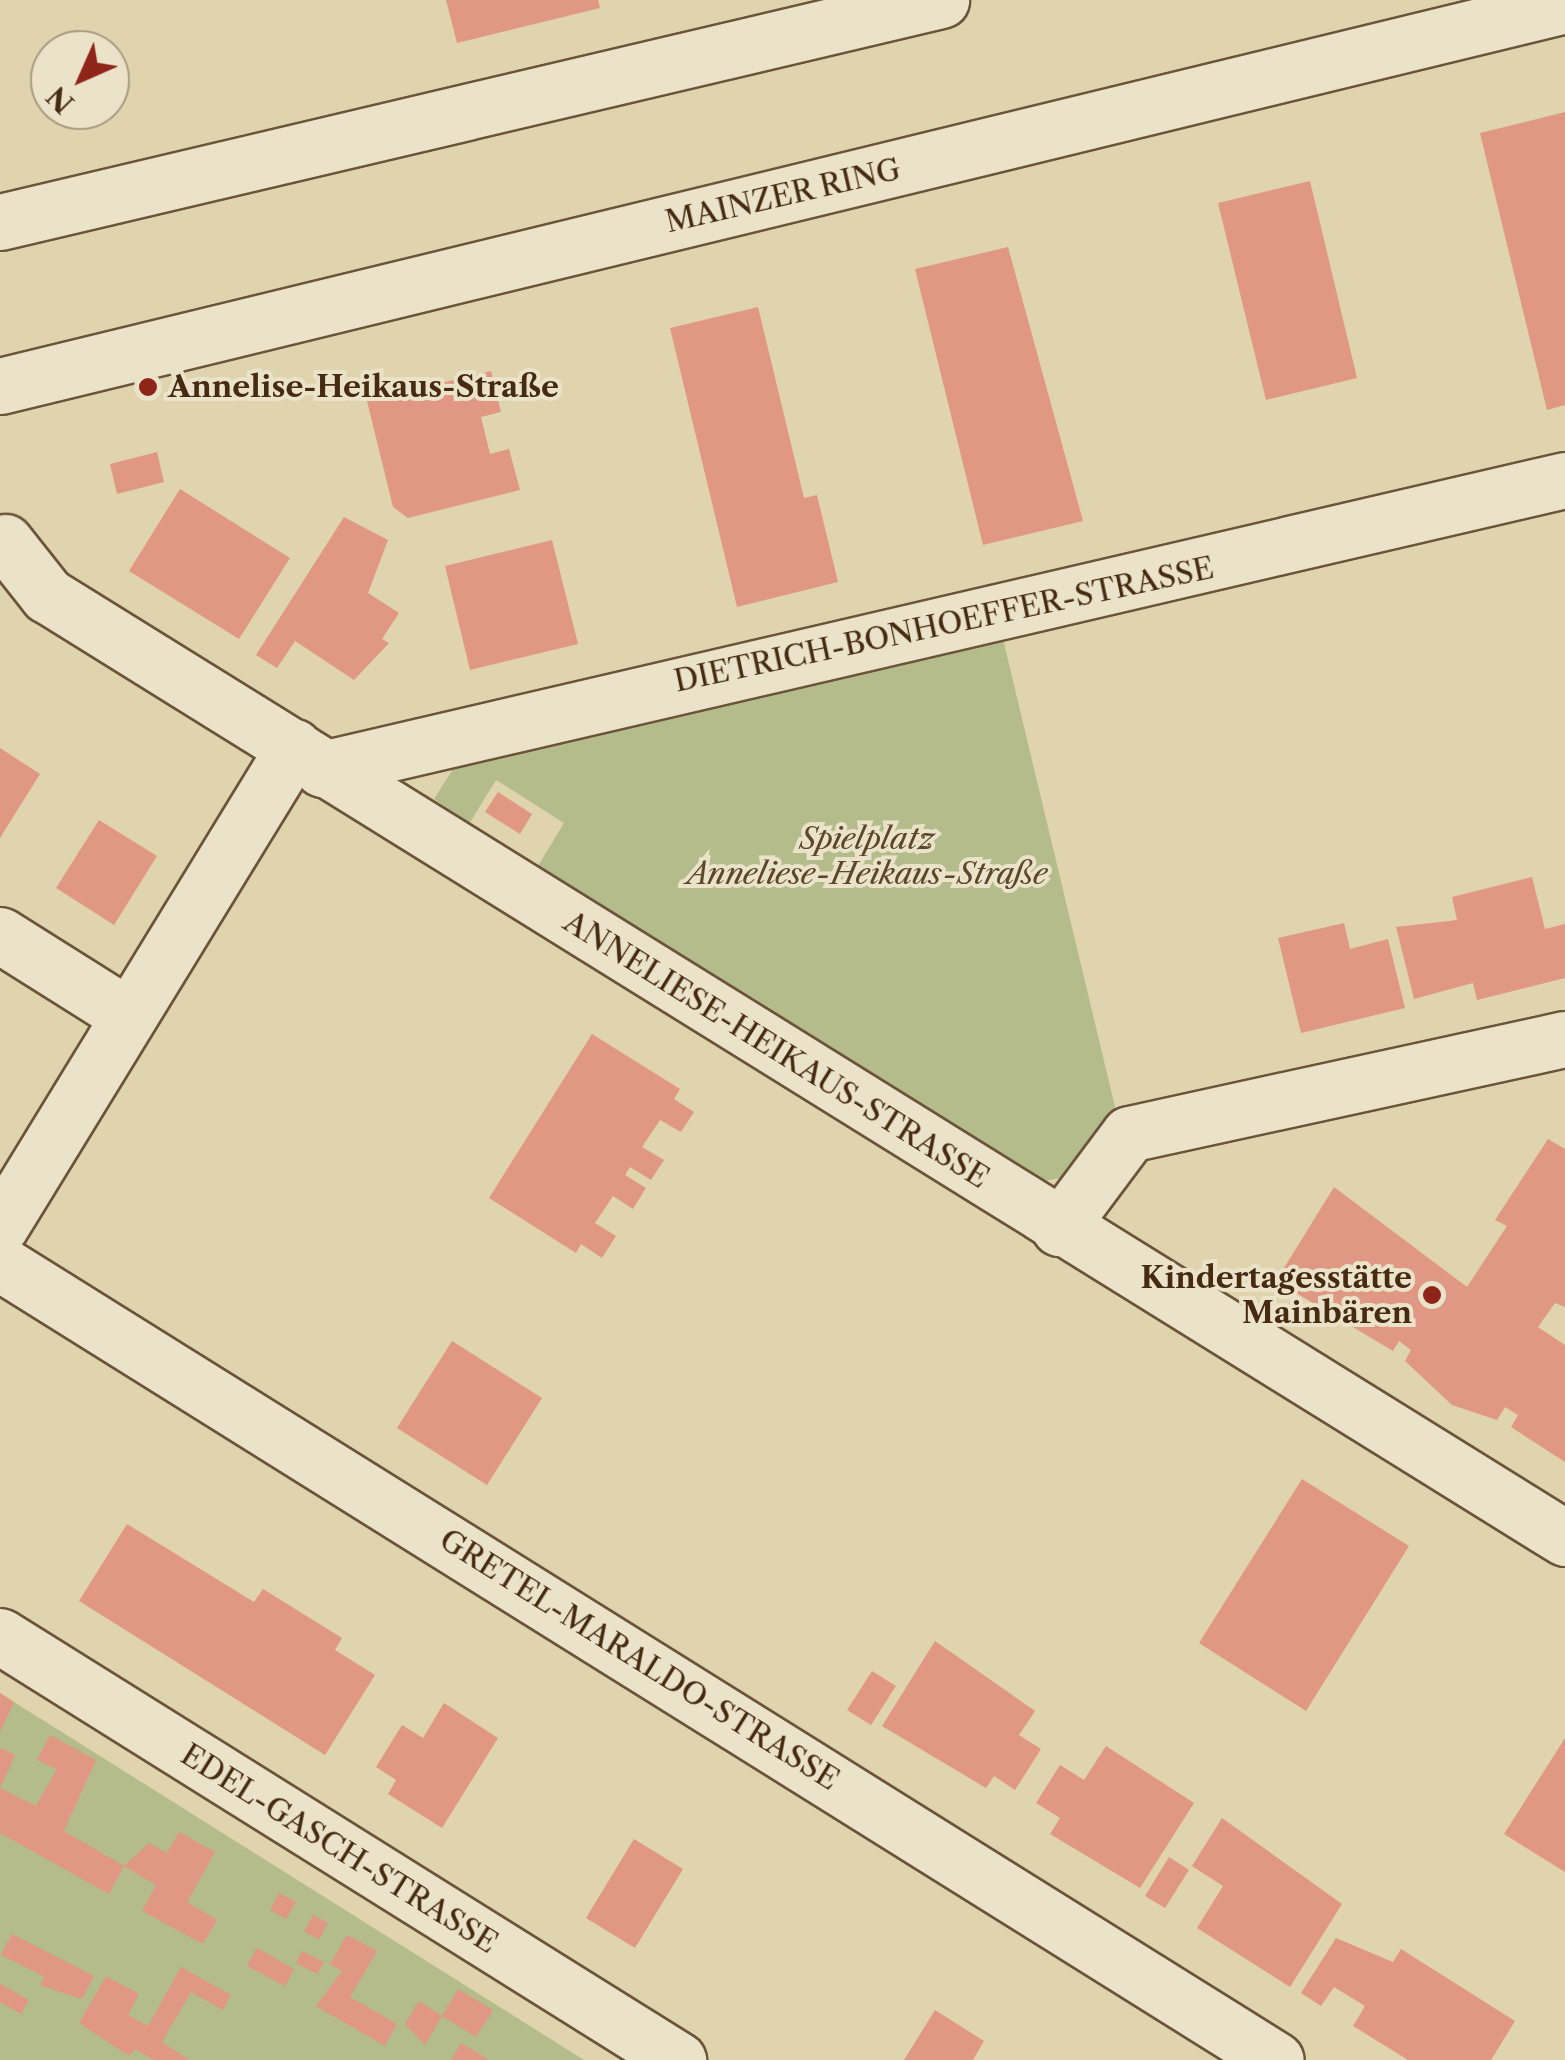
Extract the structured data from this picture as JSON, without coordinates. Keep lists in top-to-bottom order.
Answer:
{
  "streets": {
    "street": [
      "MAINZER RING",
      "DIETRICH-BONHOEFFER-STRASSE",
      "ANNELIESE-HEIKAUS-STRASSE",
      "GRETEL-MARALDO-STRASSE",
      "EDEL-GASCH-STRASSE"
    ]
  },
  "crossings": [
    ["DIETRICH-BONHOEFFER-STRASSE", "ANNELIESE-HEIKAUS-STRASSE"]
  ],
  "parks": ["Spielplatz Anneliese-Heikaus-Straße"],
  "places": ["Annelise-Heikaus-Straße", "Kindertagesstätte Mainbären"],
  "north": "bottom left"
}
